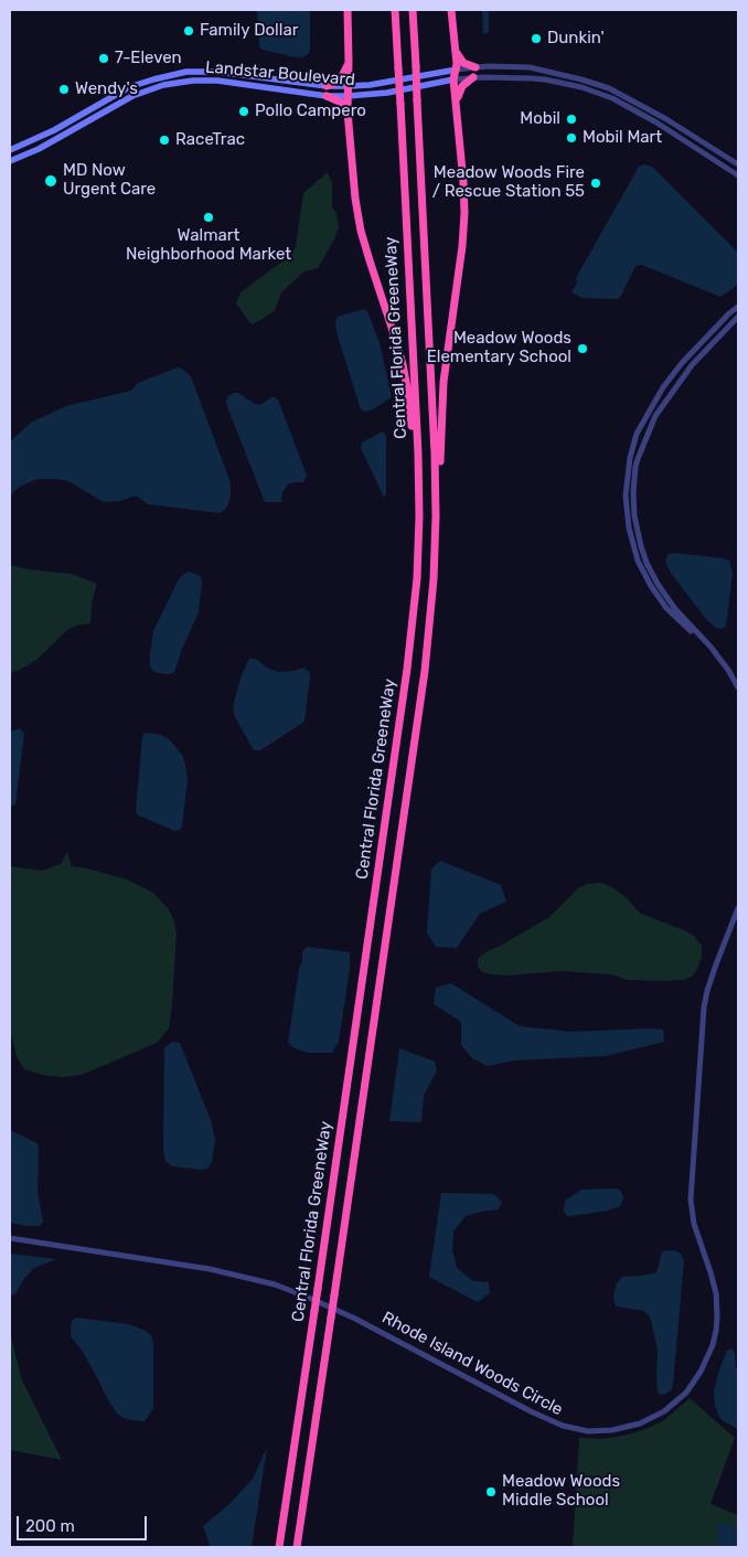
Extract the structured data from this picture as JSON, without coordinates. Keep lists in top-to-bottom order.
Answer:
{
  "streets": {
    "highway": ["Central Florida GreeneWay"],
    "main road": ["Landstar Boulevard"],
    "street": ["Rhode Island Woods Circle"]
  },
  "places": [
    "Family Dollar",
    "Dunkin'",
    "7-Eleven",
    "Wendy's",
    "Pollo Campero",
    "Mobil",
    "Mobil Mart",
    "RaceTrac",
    "MD Now Urgent Care",
    "Meadow Woods Fire / Rescue Station 55",
    "Walmart Neighborhood Market",
    "Meadow Woods Elementary School",
    "Meadow Woods Middle School"
  ],
  "scale_bar": "200 m"
}
